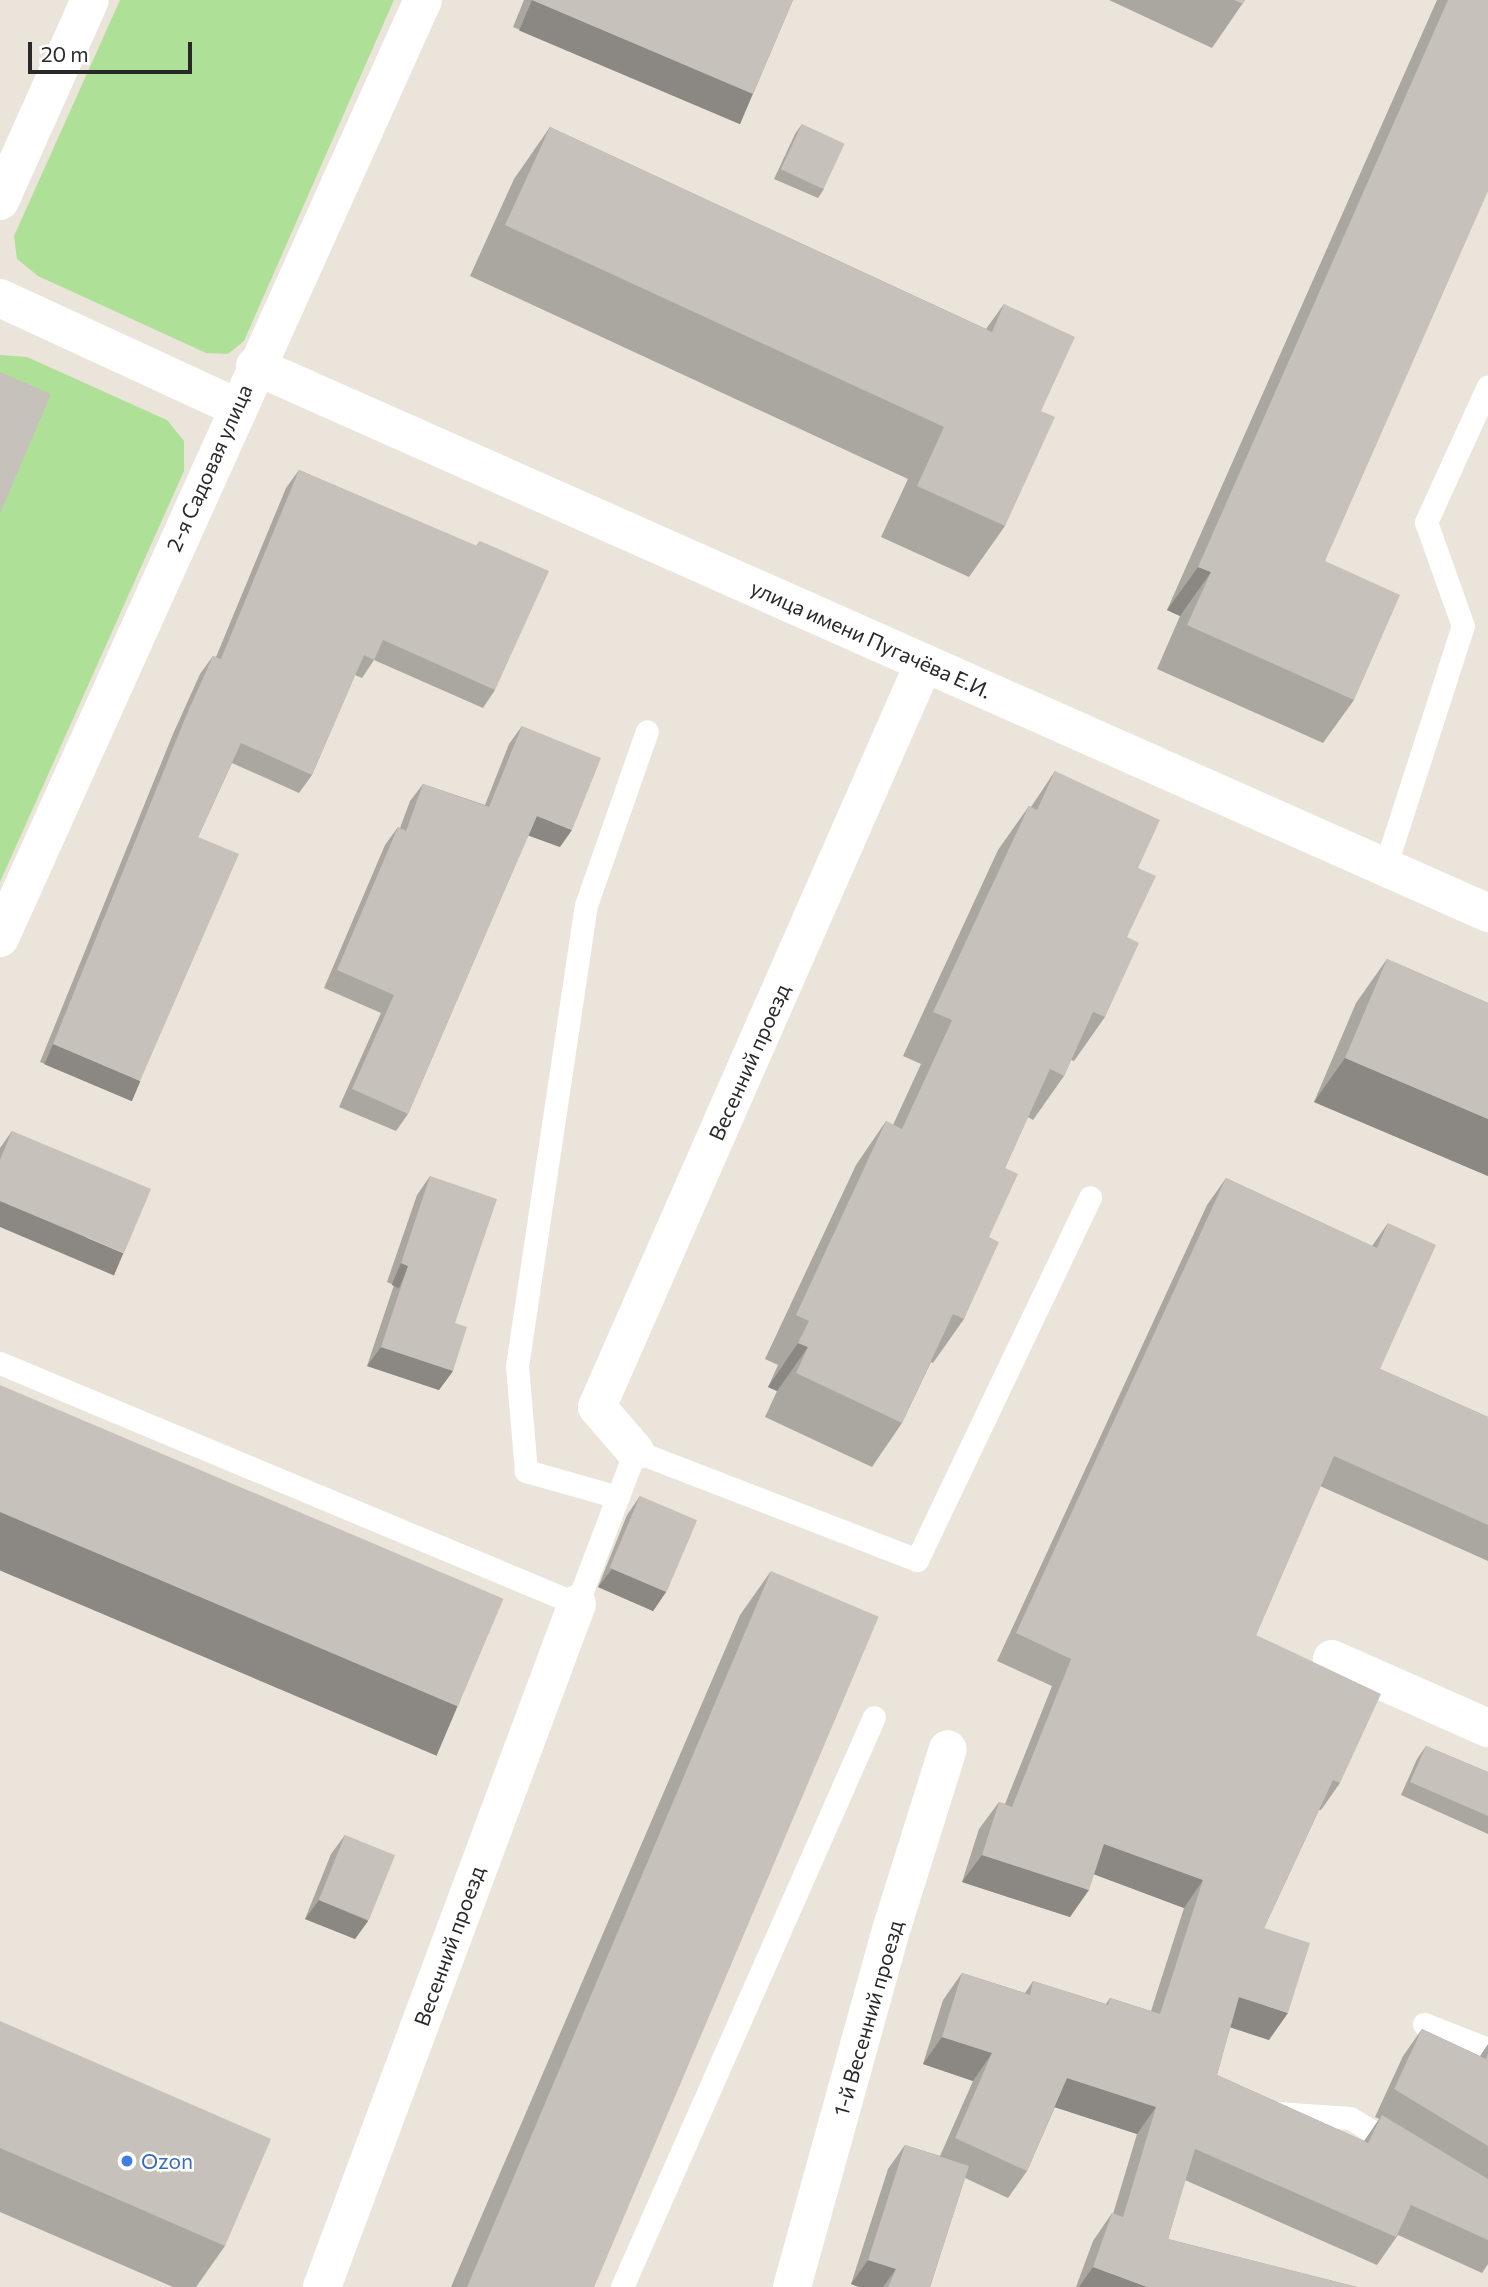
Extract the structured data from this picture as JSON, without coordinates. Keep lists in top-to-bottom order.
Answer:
{
  "streets": {
    "street": [
      "2-я Садовая улица",
      "улица имени Пугачёва Е.И.",
      "Весенний проезд",
      "1-й Весенний проезд"
    ]
  },
  "crossings": [
    ["2-я Садовая улица", "улица имени Пугачёва Е.И."],
    ["улица имени Пугачёва Е.И.", "Весенний проезд"]
  ],
  "places": ["Ozon"],
  "scale_bar": "20 m"
}
